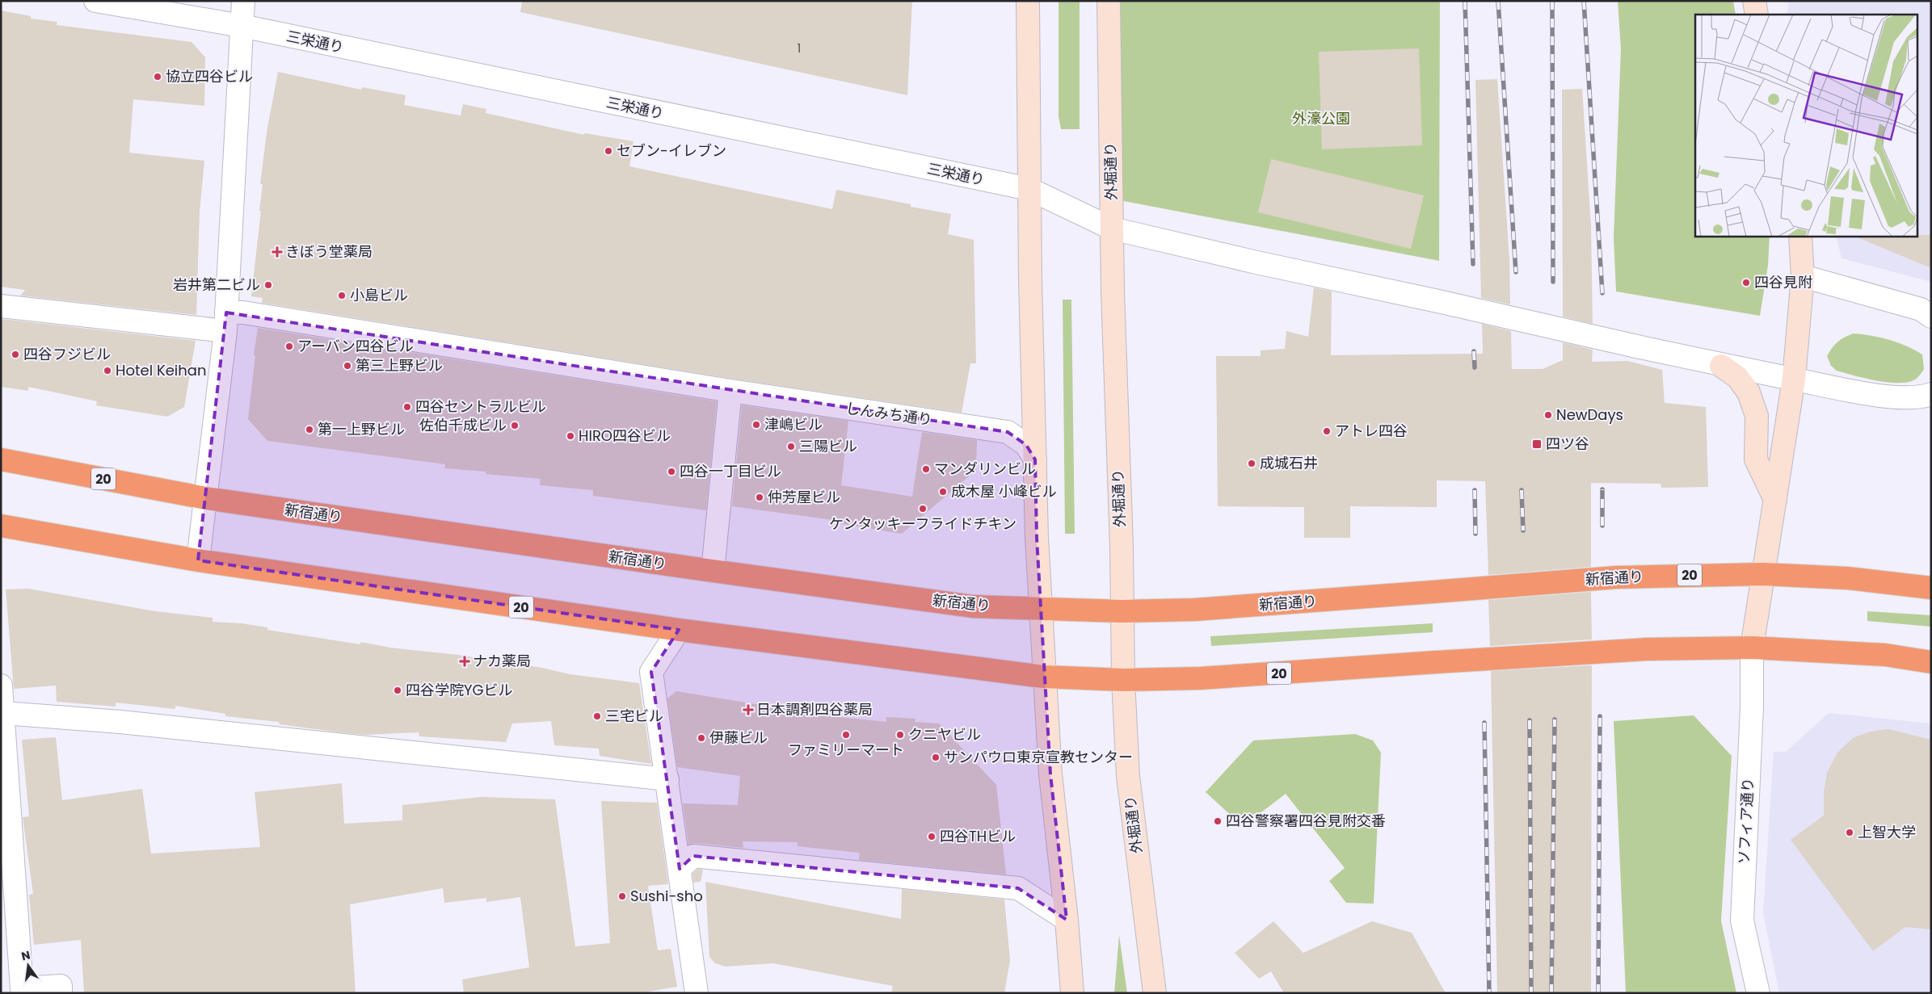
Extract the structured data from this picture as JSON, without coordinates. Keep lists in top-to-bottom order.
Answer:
{
  "streets": {
    "highway": ["20", "新宿通り"],
    "main road": ["外堀通り"],
    "street": ["三栄通り", "しんみち通り", "ソフィア通り"]
  },
  "crossings": [
    ["三栄通り", "外堀通り"],
    ["外堀通り", "20"],
    ["外堀通り", "新宿通り"],
    ["20", "ソフィア通り"]
  ],
  "parks": ["外濠公園"],
  "places": {
    "other": [
      "協立四谷ビル",
      "セブン-イレブン",
      "四谷見附",
      "岩井第二ビル",
      "小島ビル",
      "アーバン四谷ビル",
      "四谷フジビル",
      "第三上野ビル",
      "Hotel Keihan",
      "四谷セントラルビル",
      "NewDays",
      "津嶋ビル",
      "佐伯千成ビル",
      "第一上野ビル",
      "アトレ四谷",
      "HIRO四谷ビル",
      "三陽ビル",
      "成城石井",
      "マンダリンビル",
      "四谷一丁目ビル",
      "成木屋 小峰ビル",
      "仲芳屋ビル",
      "ケンタッキーフライドチキン",
      "四谷学院YGビル",
      "三宅ビル",
      "ファミリーマート",
      "クニヤビル",
      "伊藤ビル",
      "サンパウロ東京宣教センター",
      "四谷警察署四谷見附交番",
      "上智大学",
      "四谷THビル",
      "Sushi-sho"
    ],
    "health": ["きぼう堂薬局", "ナカ薬局", "日本調剤四谷薬局"],
    "transit": ["四ツ谷"]
  },
  "house_numbers": ["1"],
  "north": "top"
}
